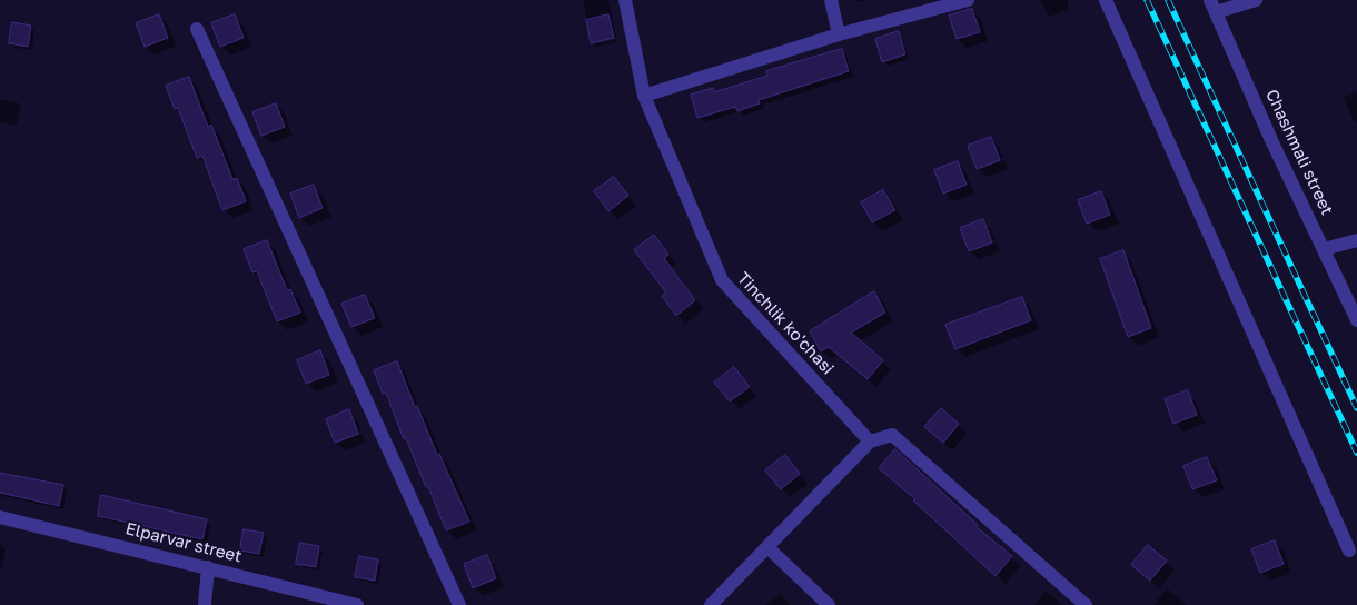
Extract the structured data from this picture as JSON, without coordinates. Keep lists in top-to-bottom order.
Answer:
{
  "streets": {
    "street": ["Chashmali street", "Tinchlik ko'chasi", "Elparvar street"]
  }
}
